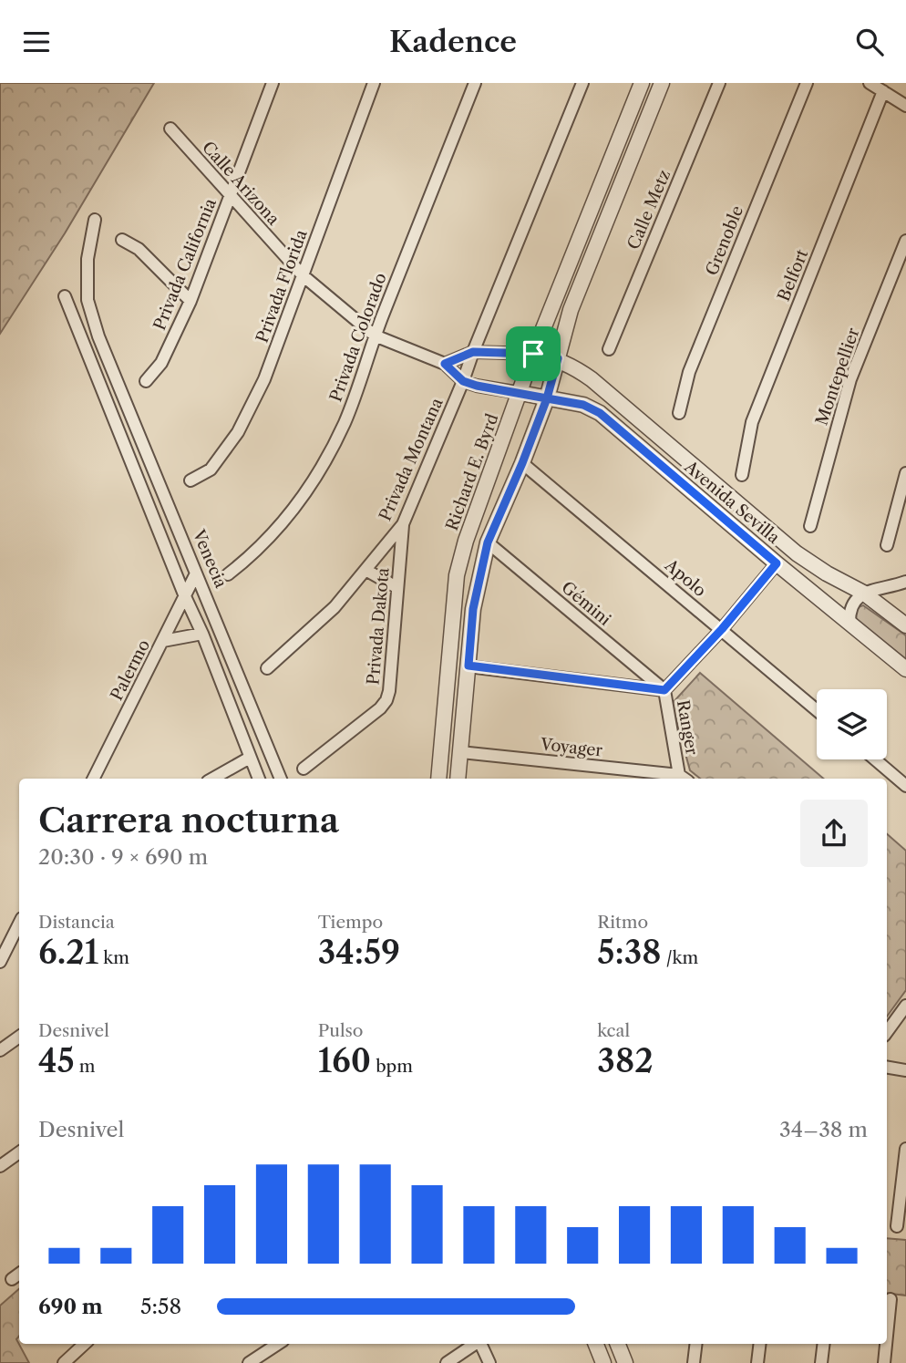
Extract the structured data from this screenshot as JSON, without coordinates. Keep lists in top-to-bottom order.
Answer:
{
  "streets": {
    "street": [
      "Calle Arizona",
      "Calle Metz",
      "Grenoble",
      "Privada California",
      "Belfort",
      "Privada Florida",
      "Privada Colorado",
      "Montepellier",
      "Privada Montana",
      "Richard E. Byrd",
      "Avenida Sevilla",
      "Venecia",
      "Apolo",
      "Gémini",
      "Privada Dakota",
      "Palermo",
      "Ranger",
      "Voyager"
    ]
  },
  "crossings": [
    ["Calle Arizona", "Privada California"],
    ["Calle Arizona", "Privada Florida"],
    ["Calle Arizona", "Privada Colorado"],
    ["Calle Arizona", "Privada Montana"],
    ["Privada Montana", "Privada Dakota"],
    ["Richard E. Byrd", "Avenida Sevilla"],
    ["Avenida Sevilla", "Ranger"],
    ["Venecia", "Palermo"],
    ["Apolo", "Ranger"],
    ["Gémini", "Ranger"],
    ["Ranger", "Voyager"]
  ],
  "page": {
    "header": "Kadence",
    "heading": ["Carrera nocturna", "20:30 · 9 × 690 m"],
    "stats": [
      ["Distancia", "6.21 km"],
      ["Tiempo", "34:59"],
      ["Ritmo", "5:38 /km"],
      ["Desnivel", "45 m"],
      ["Pulso", "160 bpm"],
      ["kcal", "382"]
    ],
    "chart": ["Desnivel", "34–38 m"],
    "list": [
      {
        "name": "690 m",
        "note": "5:58"
      }
    ]
  }
}
